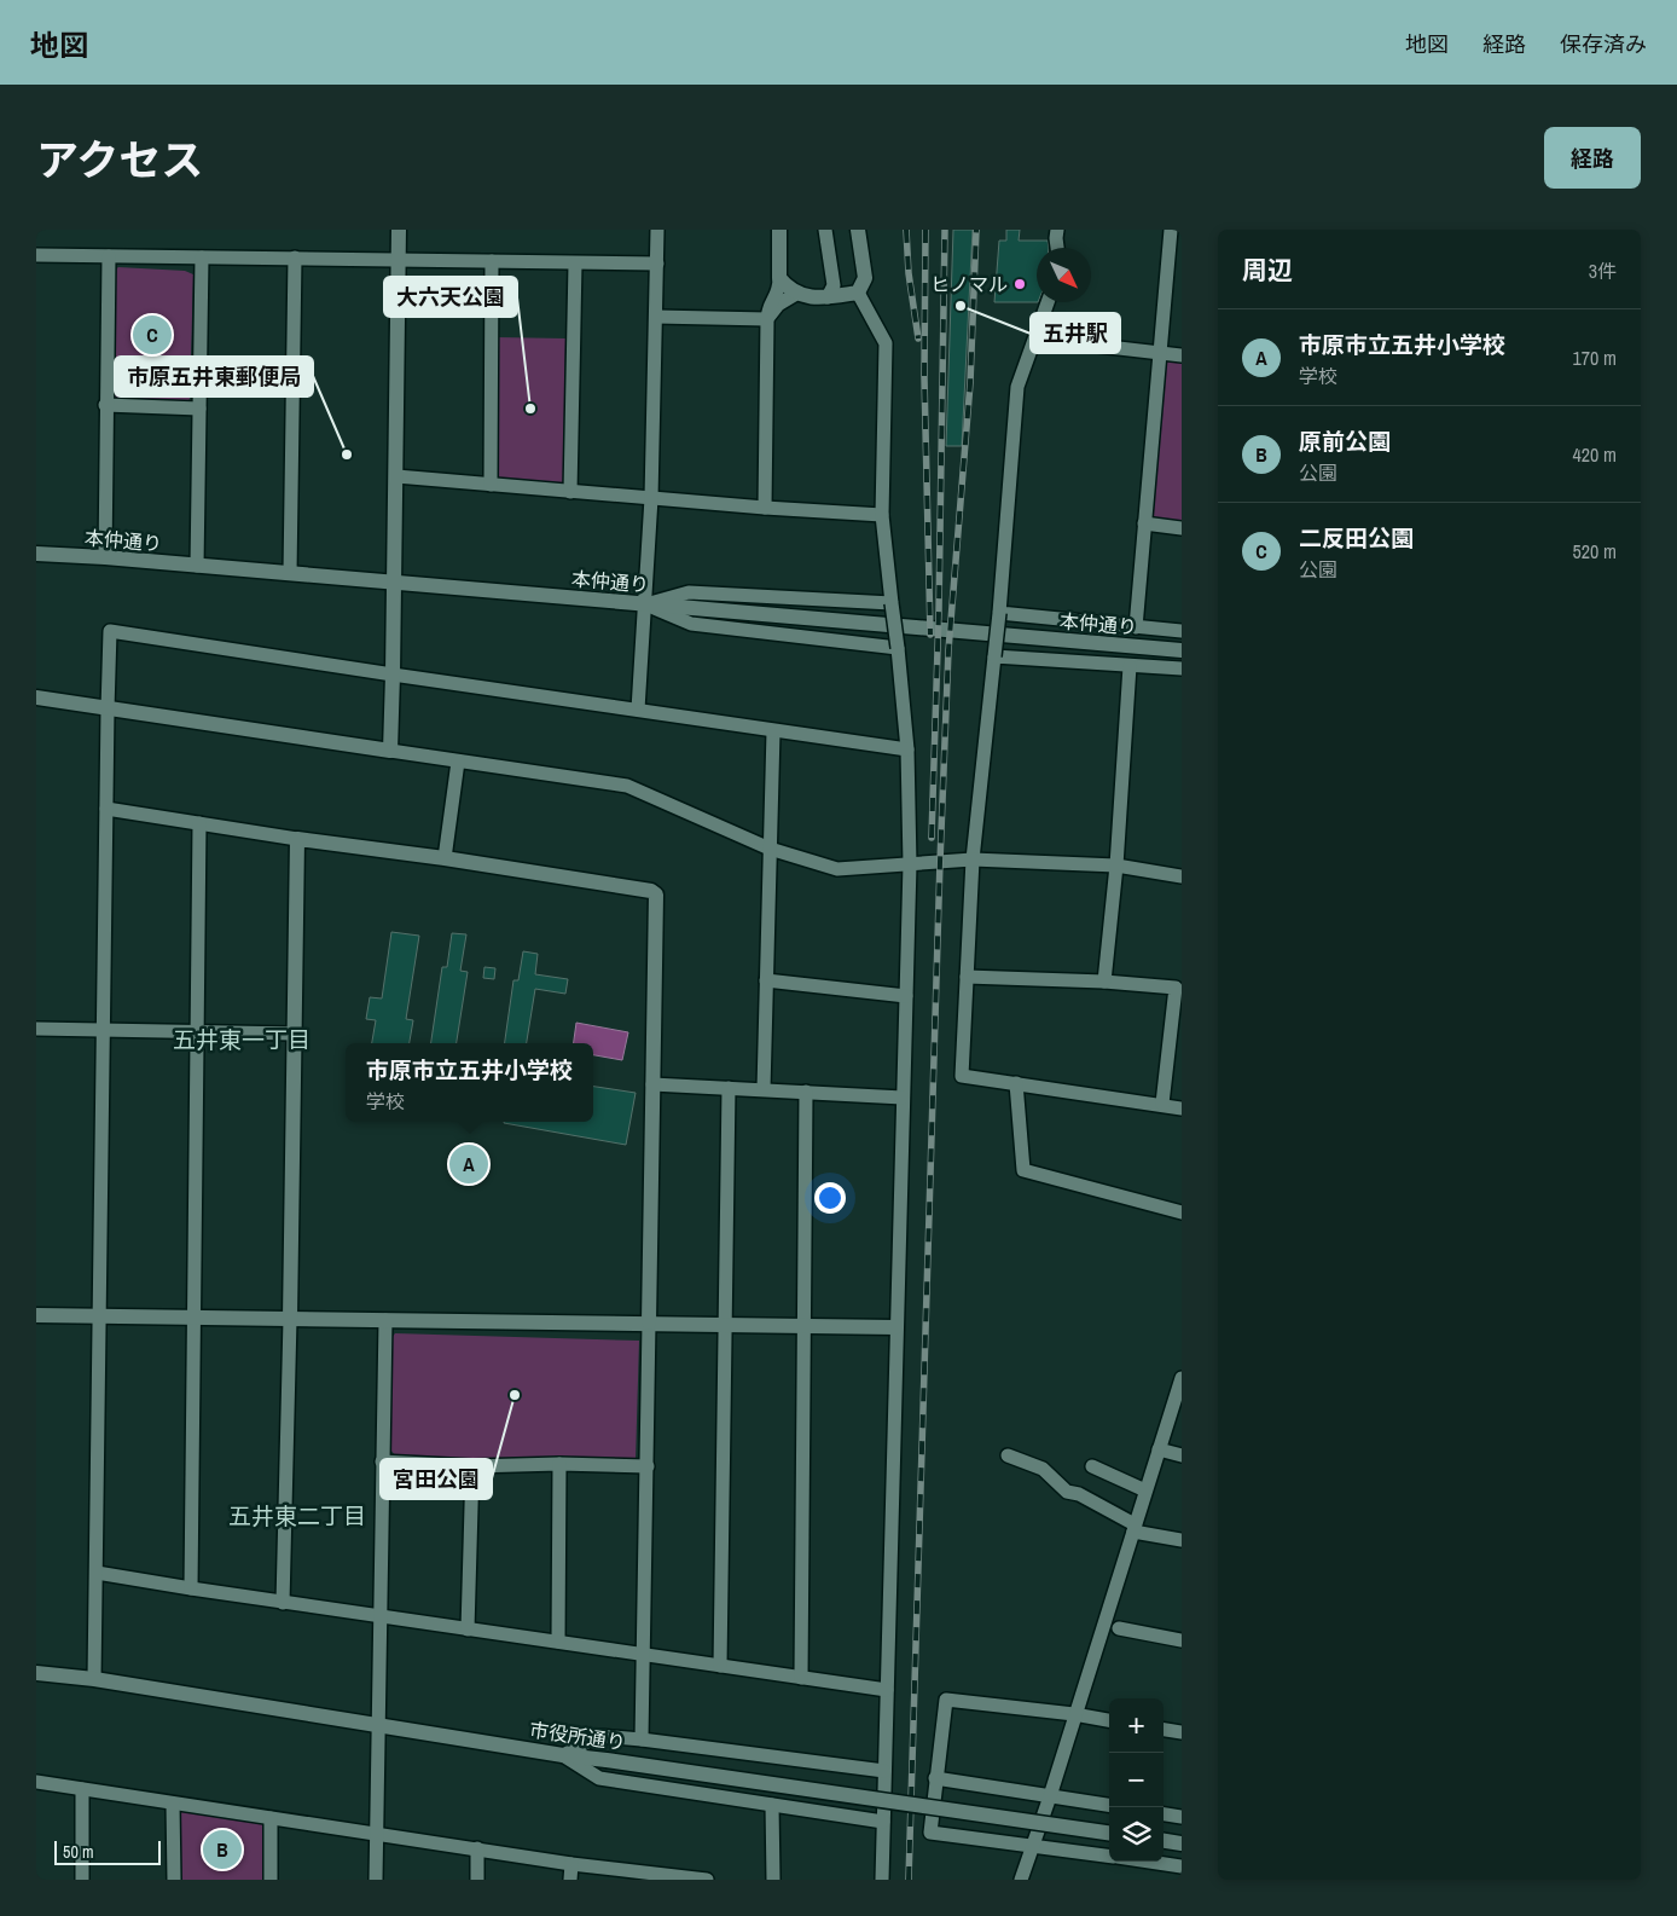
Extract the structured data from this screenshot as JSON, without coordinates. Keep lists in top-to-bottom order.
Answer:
{
  "streets": {
    "street": ["本仲通り", "市役所通り"]
  },
  "districts": ["五井東一丁目", "五井東二丁目"],
  "places": [
    "ヒノマル",
    "五井駅",
    "大六天公園",
    "市原五井東郵便局",
    "宮田公園"
  ],
  "scale_bar": "50 m",
  "north": "bottom right",
  "page": {
    "header": "地図",
    "nav": ["地図", "経路", "保存済み"],
    "title": "アクセス",
    "buttons": "経路",
    "heading": ["周辺", "3件"],
    "list": [
      {
        "mark": "A",
        "name": "市原市立五井小学校",
        "note": "学校",
        "value": "170 m"
      },
      {
        "mark": "B",
        "name": "原前公園",
        "note": "公園",
        "value": "420 m"
      },
      {
        "mark": "C",
        "name": "二反田公園",
        "note": "公園",
        "value": "520 m"
      }
    ],
    "pins": ["C", "A", "B"],
    "popup": ["市原市立五井小学校", "学校"],
    "map_buttons": ["+", "−"],
    "scale": "50 m"
  }
}
